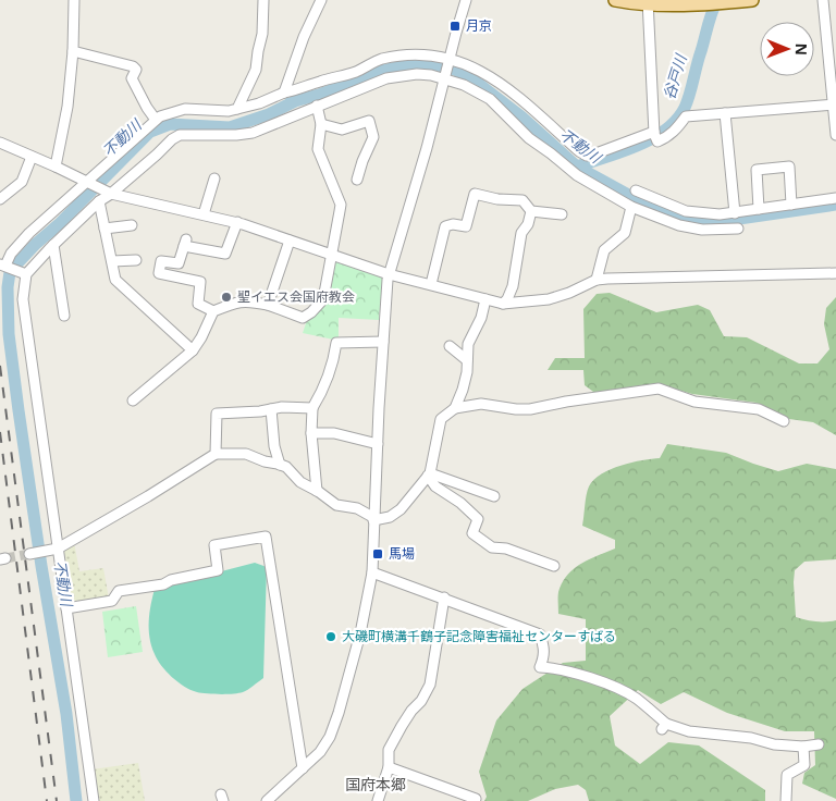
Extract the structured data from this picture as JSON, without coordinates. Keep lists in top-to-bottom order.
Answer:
{
  "districts": ["国府本郷"],
  "water": ["谷戸川", "不動川"],
  "places": {
    "transit": ["月京", "馬場"],
    "other": ["聖イエス会国府教会", "大磯町横溝千鶴子記念障害福祉センターすばる"]
  },
  "north": "right"
}
